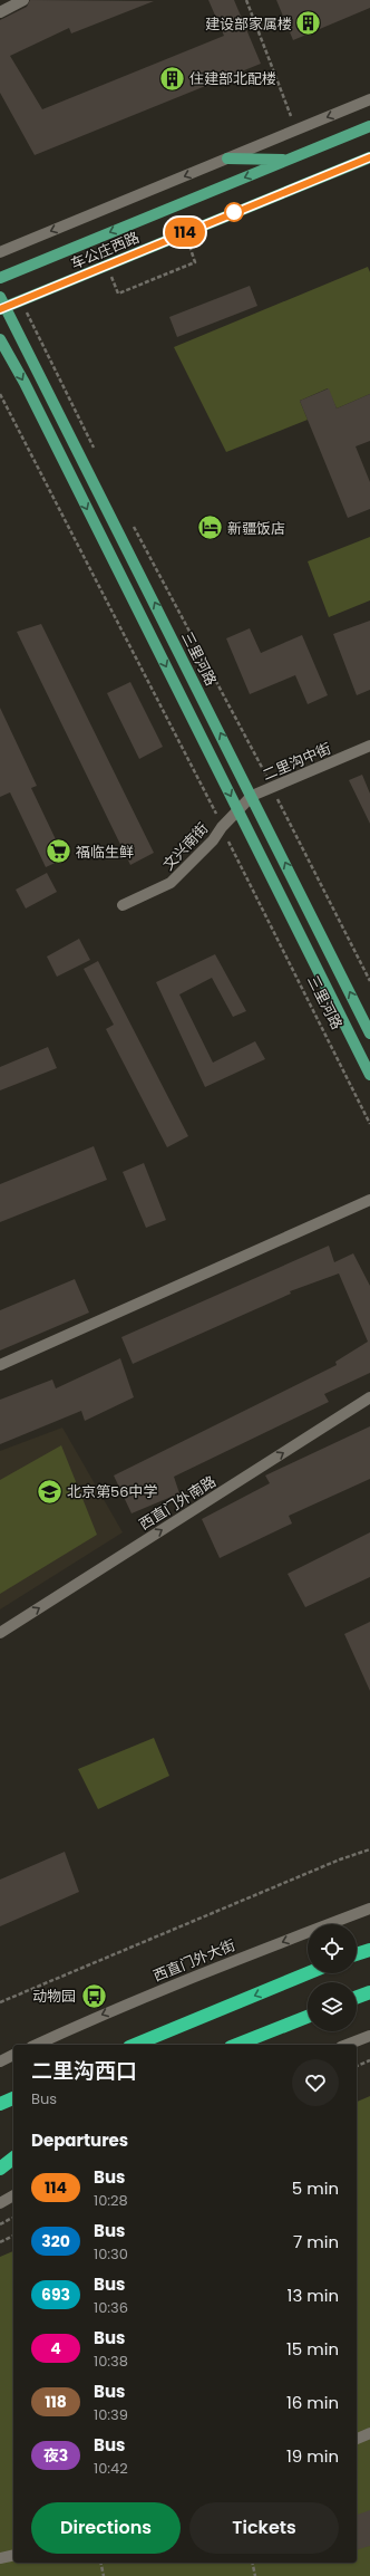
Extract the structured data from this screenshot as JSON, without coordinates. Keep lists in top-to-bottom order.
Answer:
{
  "streets": {
    "main road": ["车公庄西路", "三里河路"],
    "street": [
      "二里沟中街",
      "文兴南街",
      "西直门外南路",
      "西直门外大街"
    ]
  },
  "crossings": [
    ["车公庄西路", "三里河路"],
    ["三里河路", "二里沟中街"],
    ["三里河路", "文兴南街"],
    ["二里沟中街", "文兴南街"]
  ],
  "one_way": ["西直门外南路", "西直门外大街"],
  "places": {
    "building": ["建设部家属楼", "住建部北配楼"],
    "hotel": ["新疆饭店"],
    "supermarket": ["福临生鲜"],
    "school or university": ["北京第56中学"],
    "bus stop": ["动物园"]
  },
  "lines": ["bus line 114"],
  "page": {
    "on_map": "114",
    "heading": [
      ["二里沟西口", "Bus"],
      "Departures"
    ],
    "list": [
      {
        "mark": "114",
        "name": "Bus",
        "note": "10:28",
        "value": "5 min"
      },
      {
        "mark": "320",
        "name": "Bus",
        "note": "10:30",
        "value": "7 min"
      },
      {
        "mark": "693",
        "name": "Bus",
        "note": "10:36",
        "value": "13 min"
      },
      {
        "mark": "4",
        "name": "Bus",
        "note": "10:38",
        "value": "15 min"
      },
      {
        "mark": "118",
        "name": "Bus",
        "note": "10:39",
        "value": "16 min"
      },
      {
        "mark": "夜3",
        "name": "Bus",
        "note": "10:42",
        "value": "19 min"
      }
    ],
    "buttons": ["Directions", "Tickets"]
  }
}
